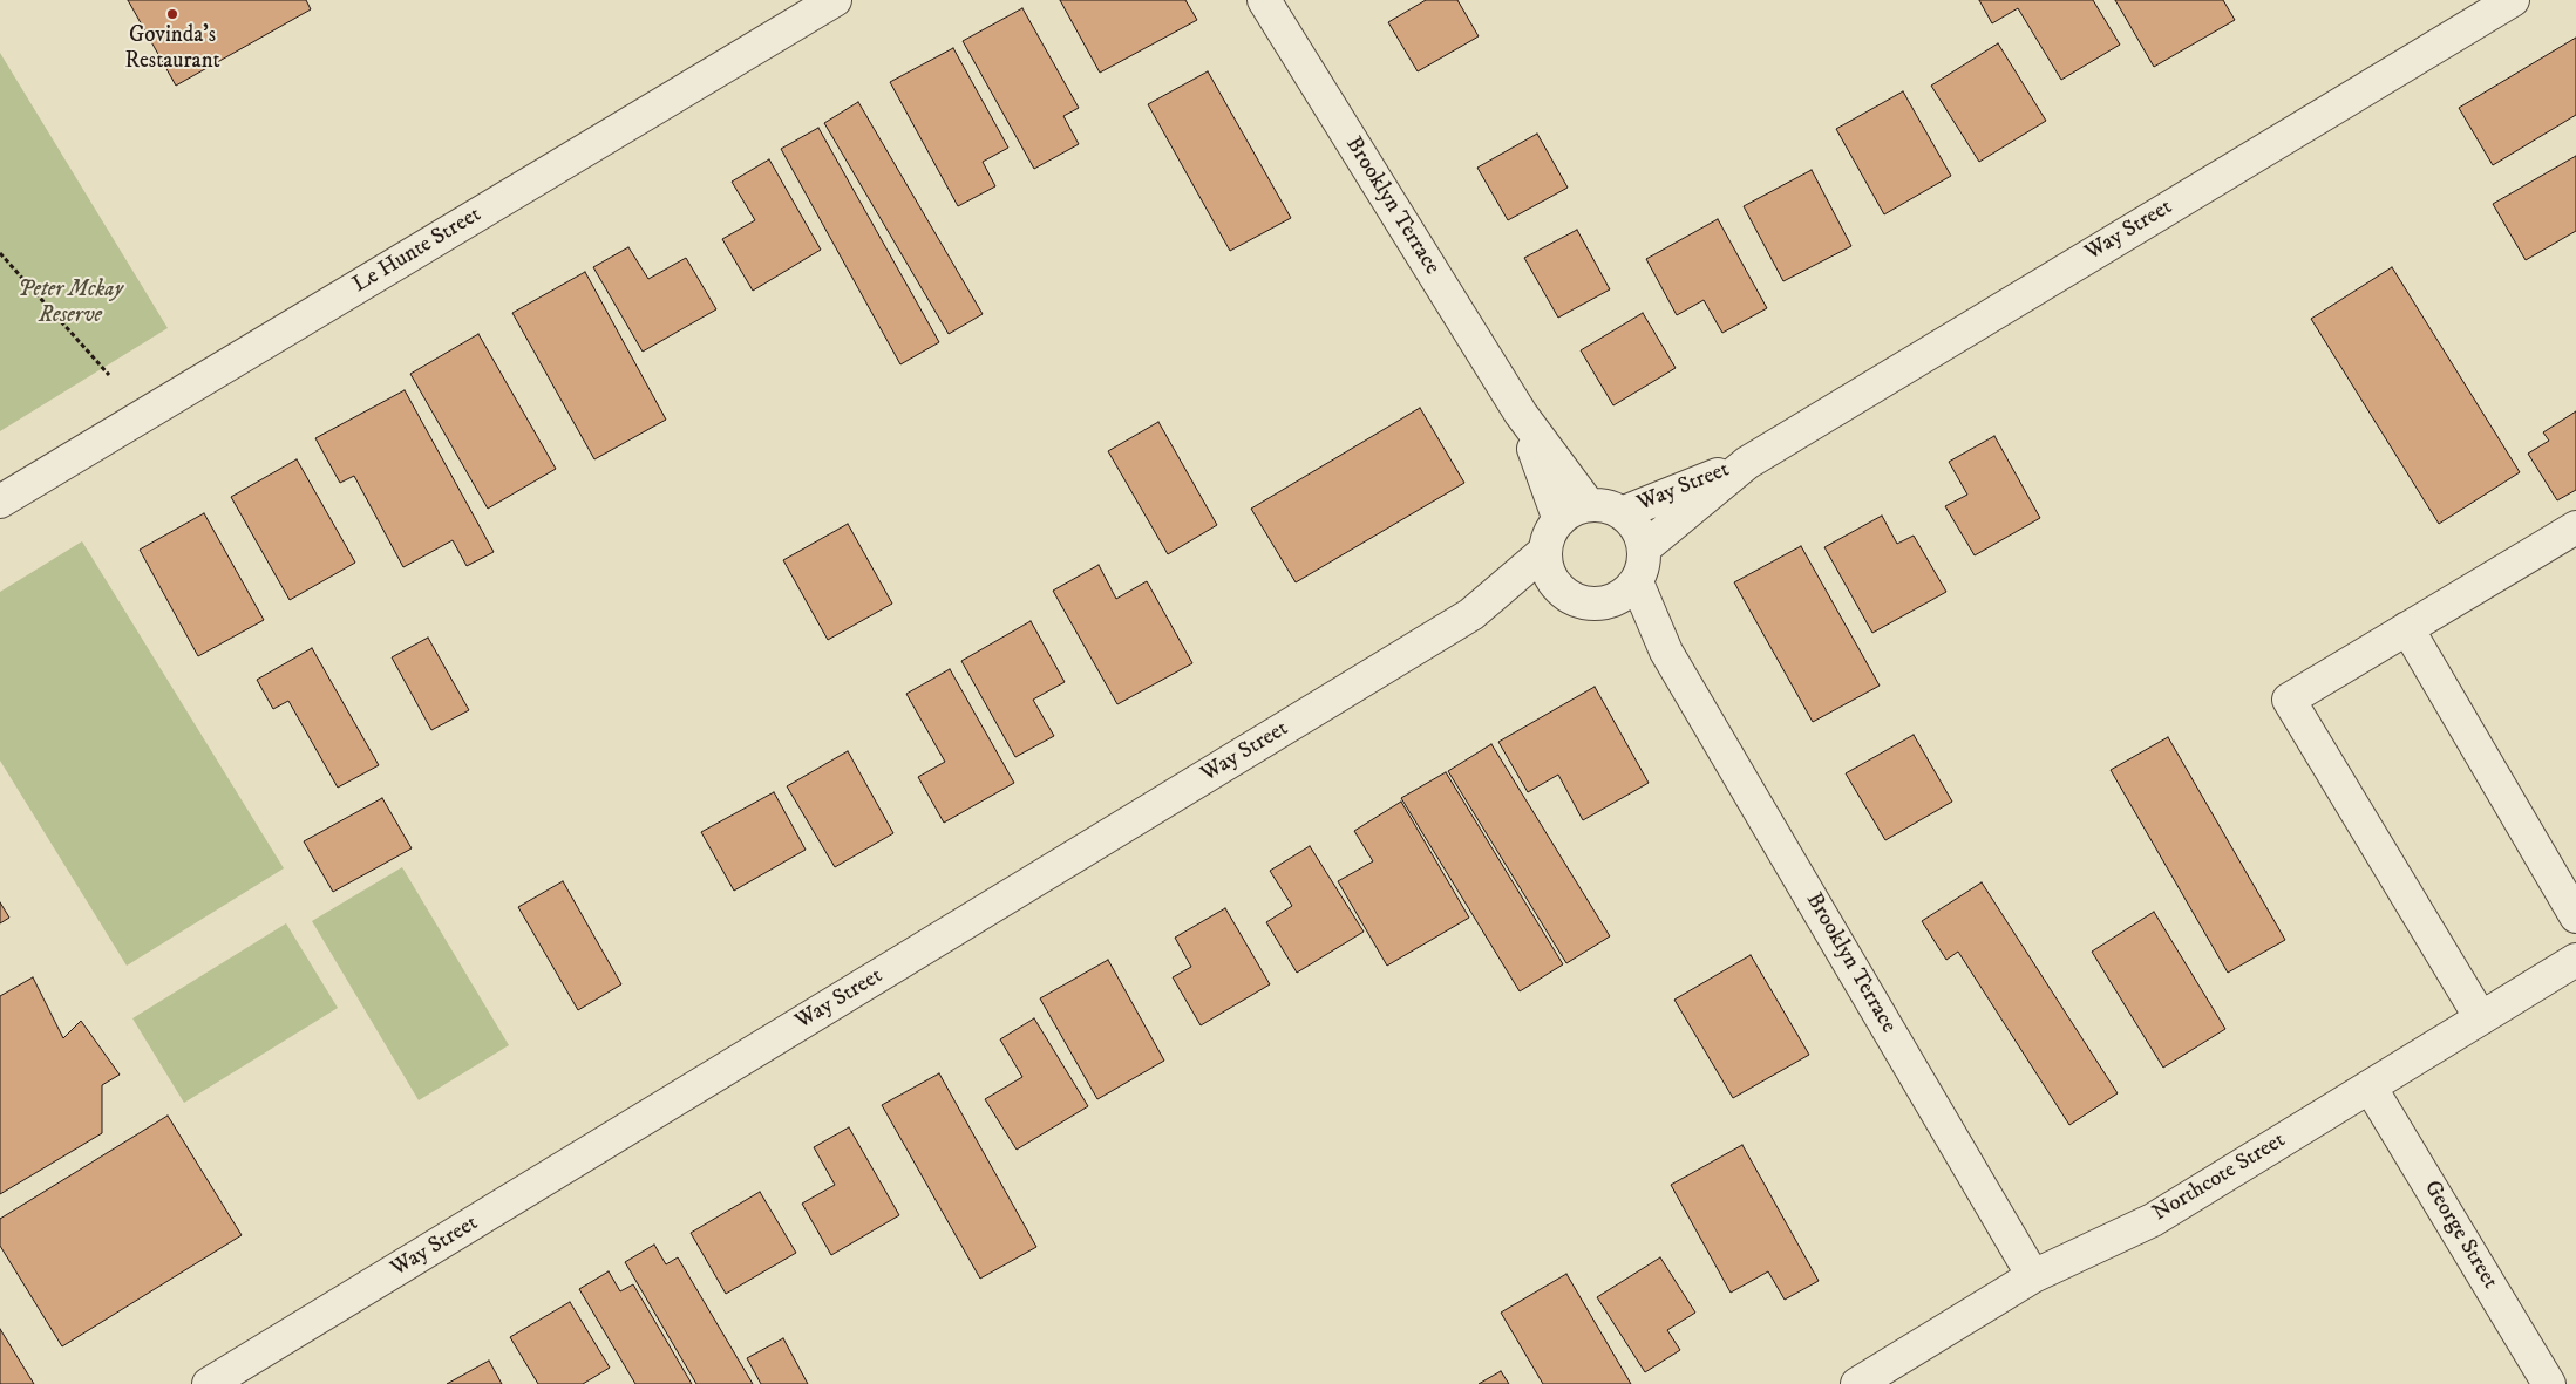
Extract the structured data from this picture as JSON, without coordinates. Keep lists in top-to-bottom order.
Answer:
{
  "streets": {
    "street": [
      "Brooklyn Terrace",
      "Way Street",
      "Le Hunte Street",
      "Northcote Street",
      "George Street"
    ]
  },
  "crossings": [
    ["Brooklyn Terrace", "Way Street"],
    ["Brooklyn Terrace", "Northcote Street"],
    ["Northcote Street", "George Street"]
  ],
  "parks": ["Peter Mckay Reserve"],
  "places": ["Govinda's Restaurant"]
}
